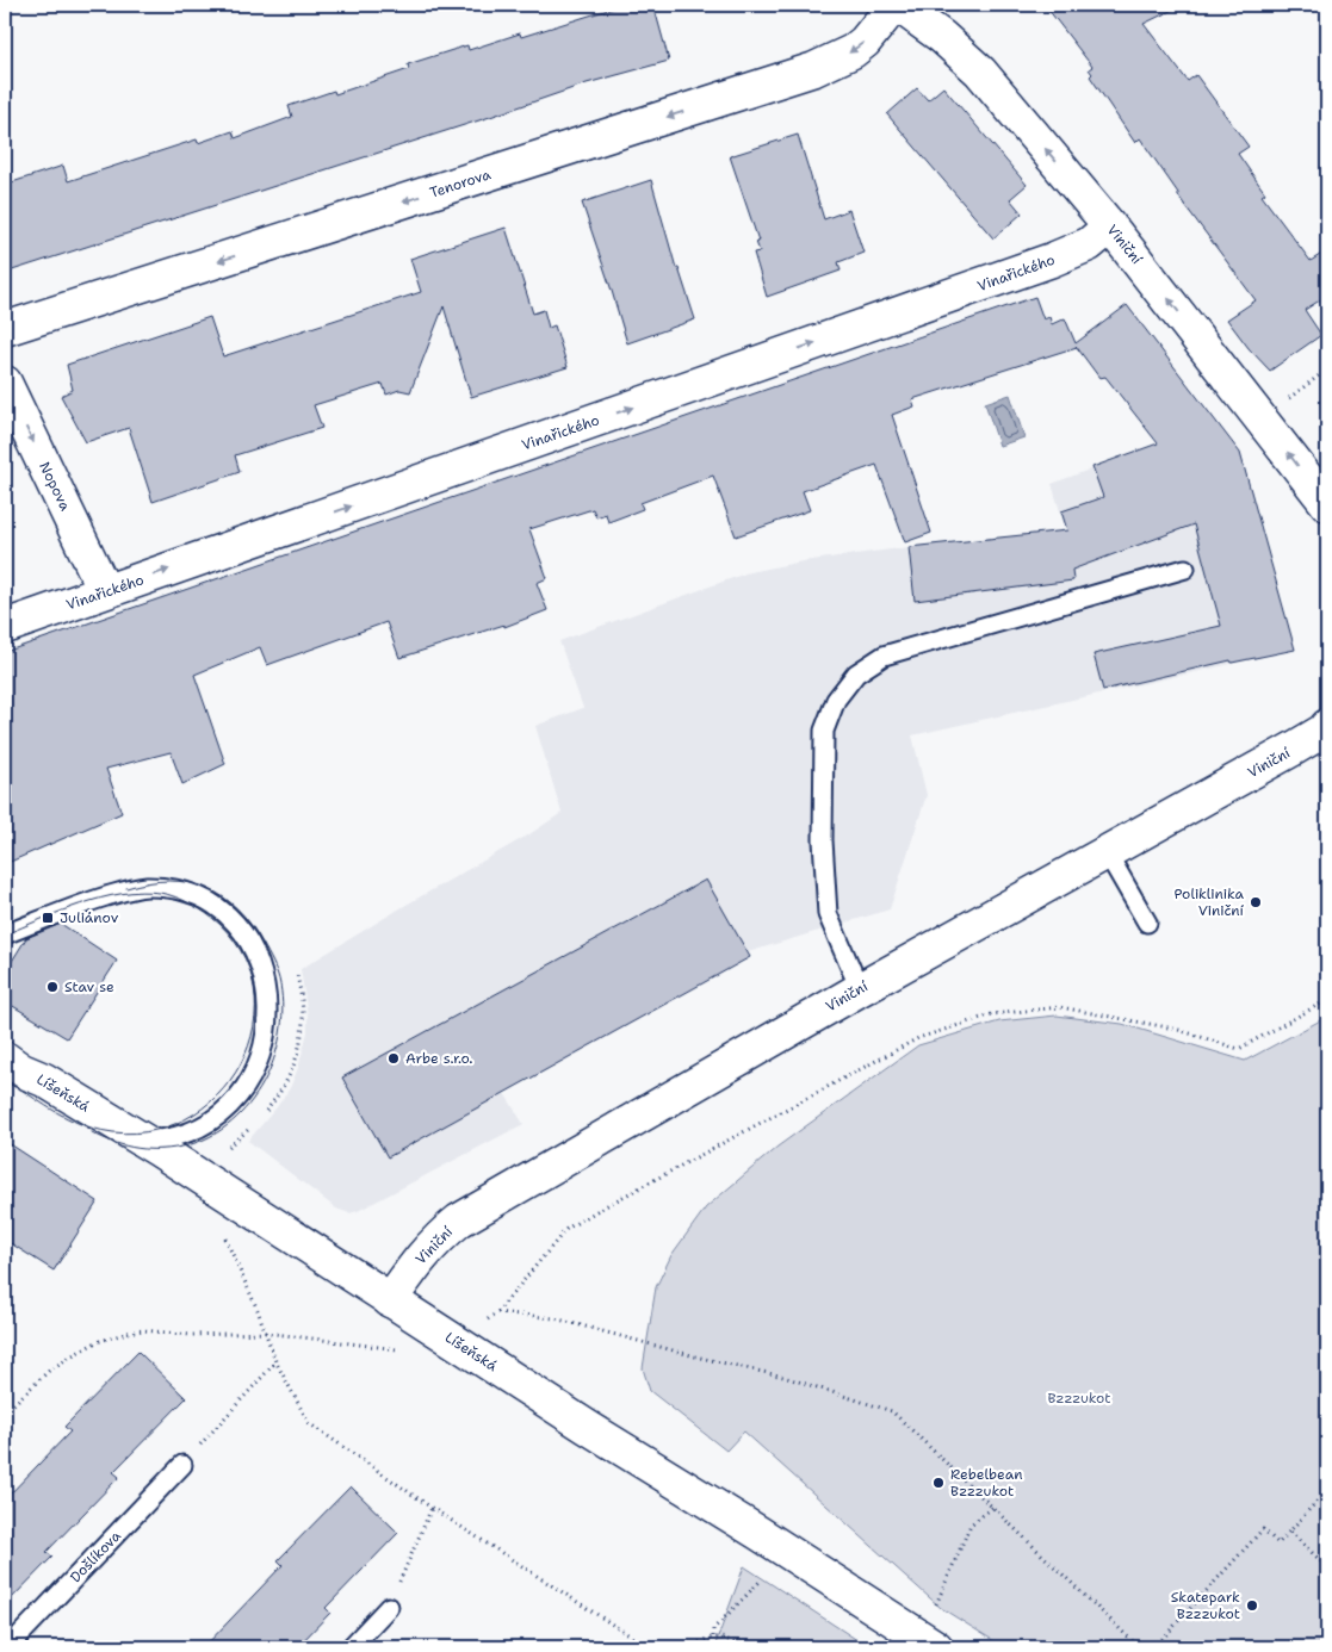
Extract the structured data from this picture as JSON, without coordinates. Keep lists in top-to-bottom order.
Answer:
{
  "streets": {
    "street": [
      "Tenorova",
      "Viniční",
      "Vinařického",
      "Nopova",
      "Líšeňská"
    ],
    "lane": ["Došlíkova"]
  },
  "crossings": [
    ["Tenorova", "Viniční"],
    ["Viniční", "Vinařického"],
    ["Viniční", "Líšeňská"],
    ["Vinařického", "Nopova"]
  ],
  "one_way": [
    "Tenorova",
    "Viniční",
    "Vinařického",
    "Nopova"
  ],
  "parks": ["Bzzzukot"],
  "places": {
    "other": [
      "Poliklinika Viniční",
      "Stav se",
      "Arbe s.r.o.",
      "Rebelbean Bzzzukot",
      "Skatepark Bzzzukot"
    ],
    "transit": ["Juliánov"]
  }
}
